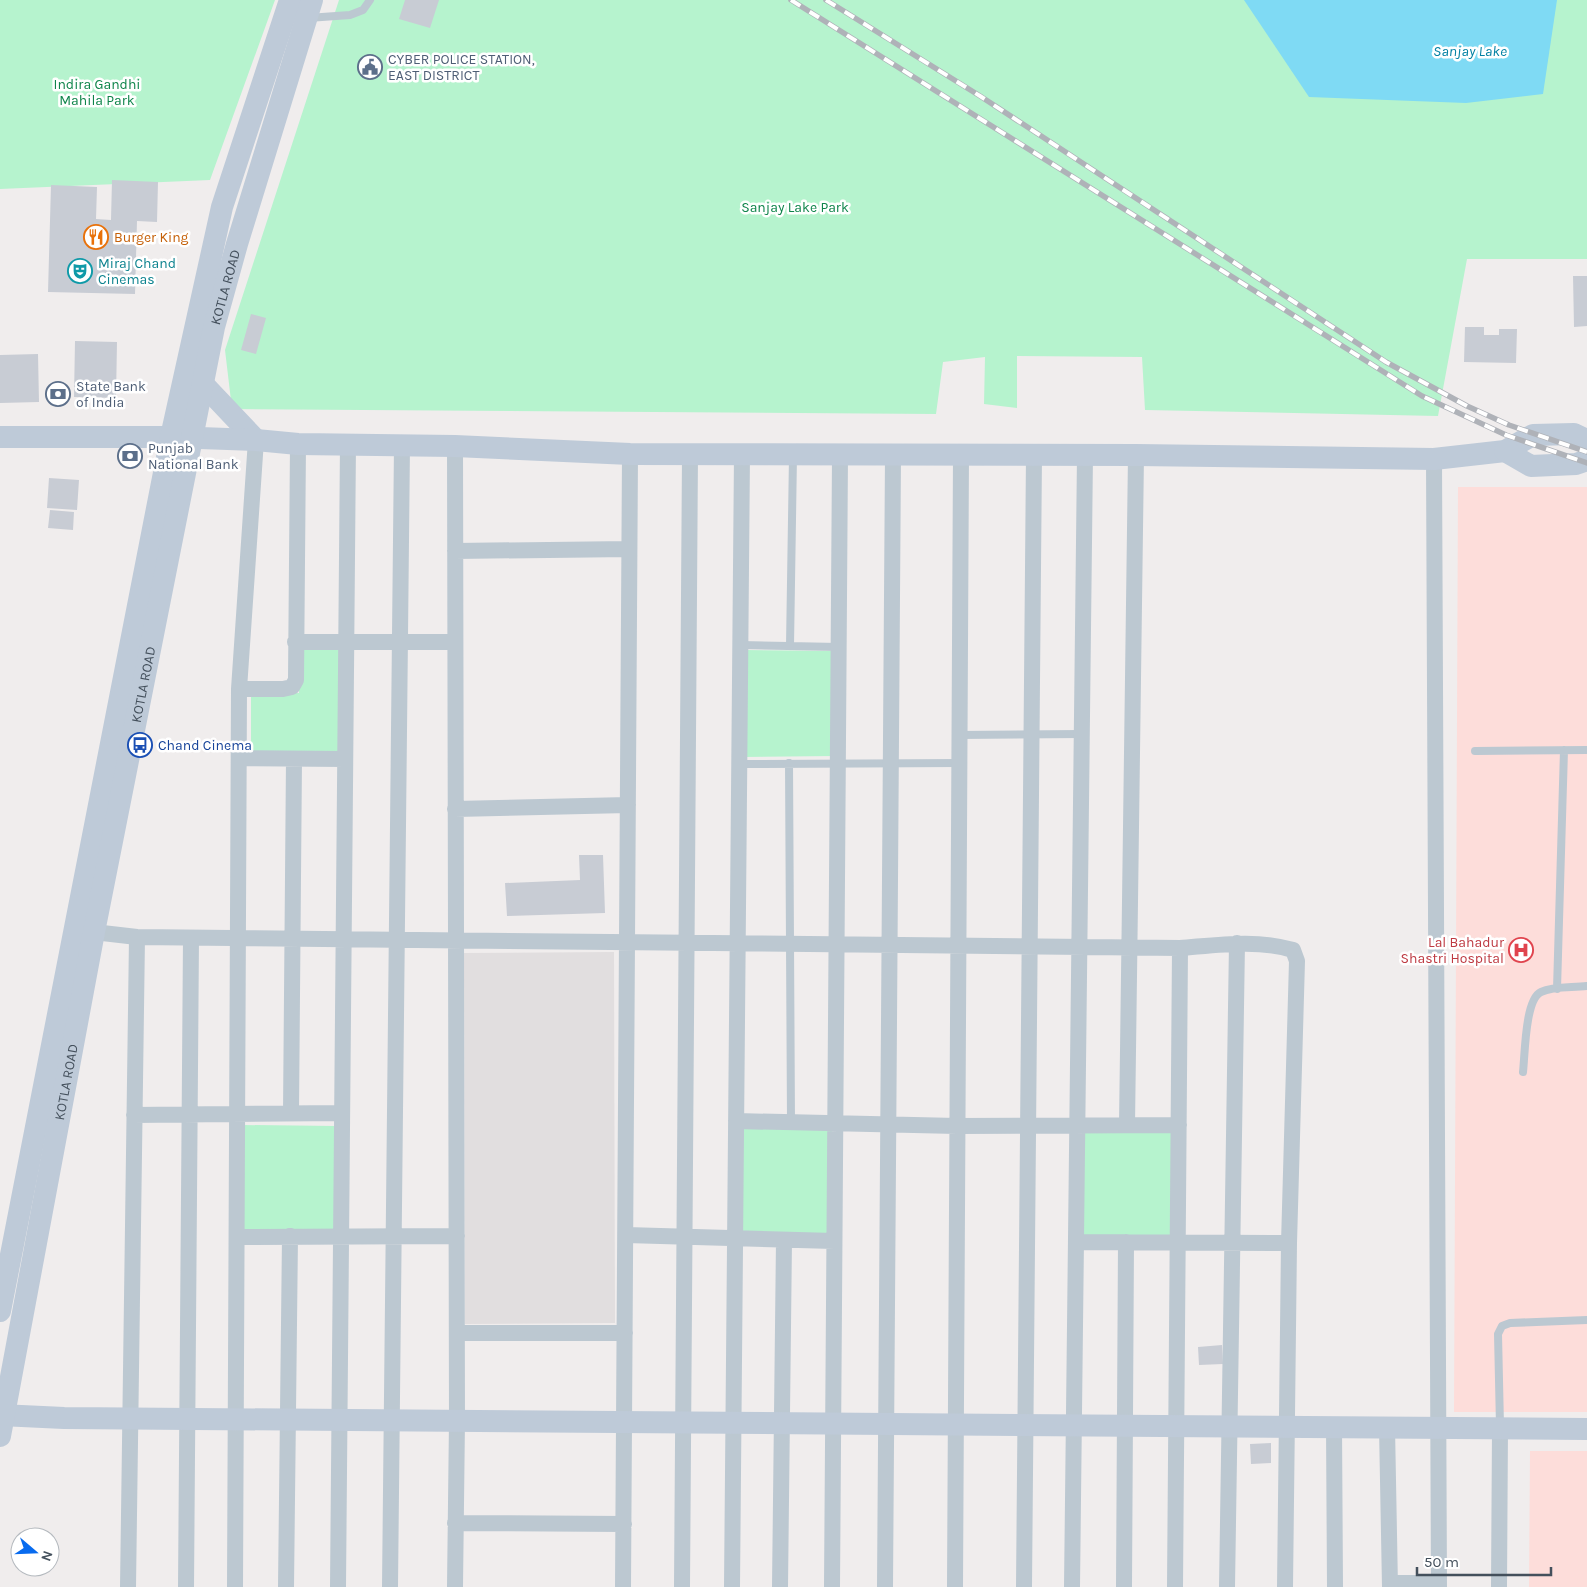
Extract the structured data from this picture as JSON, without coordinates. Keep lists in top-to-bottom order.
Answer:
{
  "streets": {
    "street": ["KOTLA ROAD"]
  },
  "water": ["Sanjay Lake"],
  "parks": ["Indira Gandhi Mahila Park", "Sanjay Lake Park"],
  "places": {
    "public building": ["CYBER POLICE STATION, EAST DISTRICT"],
    "restaurant": ["Burger King"],
    "theatre": ["Miraj Chand Cinemas"],
    "bank": ["State Bank of India", "Punjab National Bank"],
    "bus stop": ["Chand Cinema"],
    "hospital": ["Lal Bahadur Shastri Hospital"]
  },
  "scale_bar": "50 m",
  "north": "right"
}
